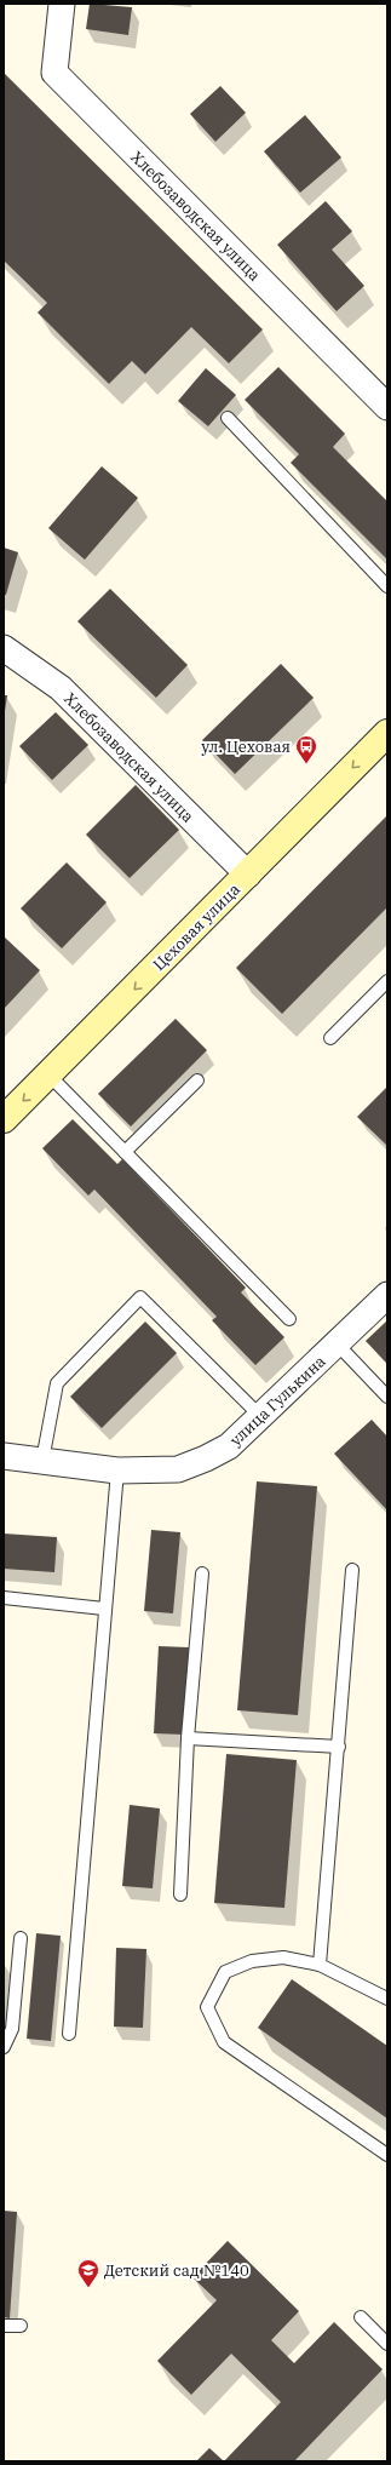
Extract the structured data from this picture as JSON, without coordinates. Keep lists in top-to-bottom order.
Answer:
{
  "streets": {
    "main road": ["Цеховая улица"],
    "street": ["Хлебозаводская улица", "улица Гулькина"]
  },
  "crossings": [
    ["Хлебозаводская улица", "Цеховая улица"]
  ],
  "one_way": ["Цеховая улица"],
  "places": {
    "bus stop": ["ул. Цеховая"],
    "school or university": ["Детский сад №140"]
  }
}
